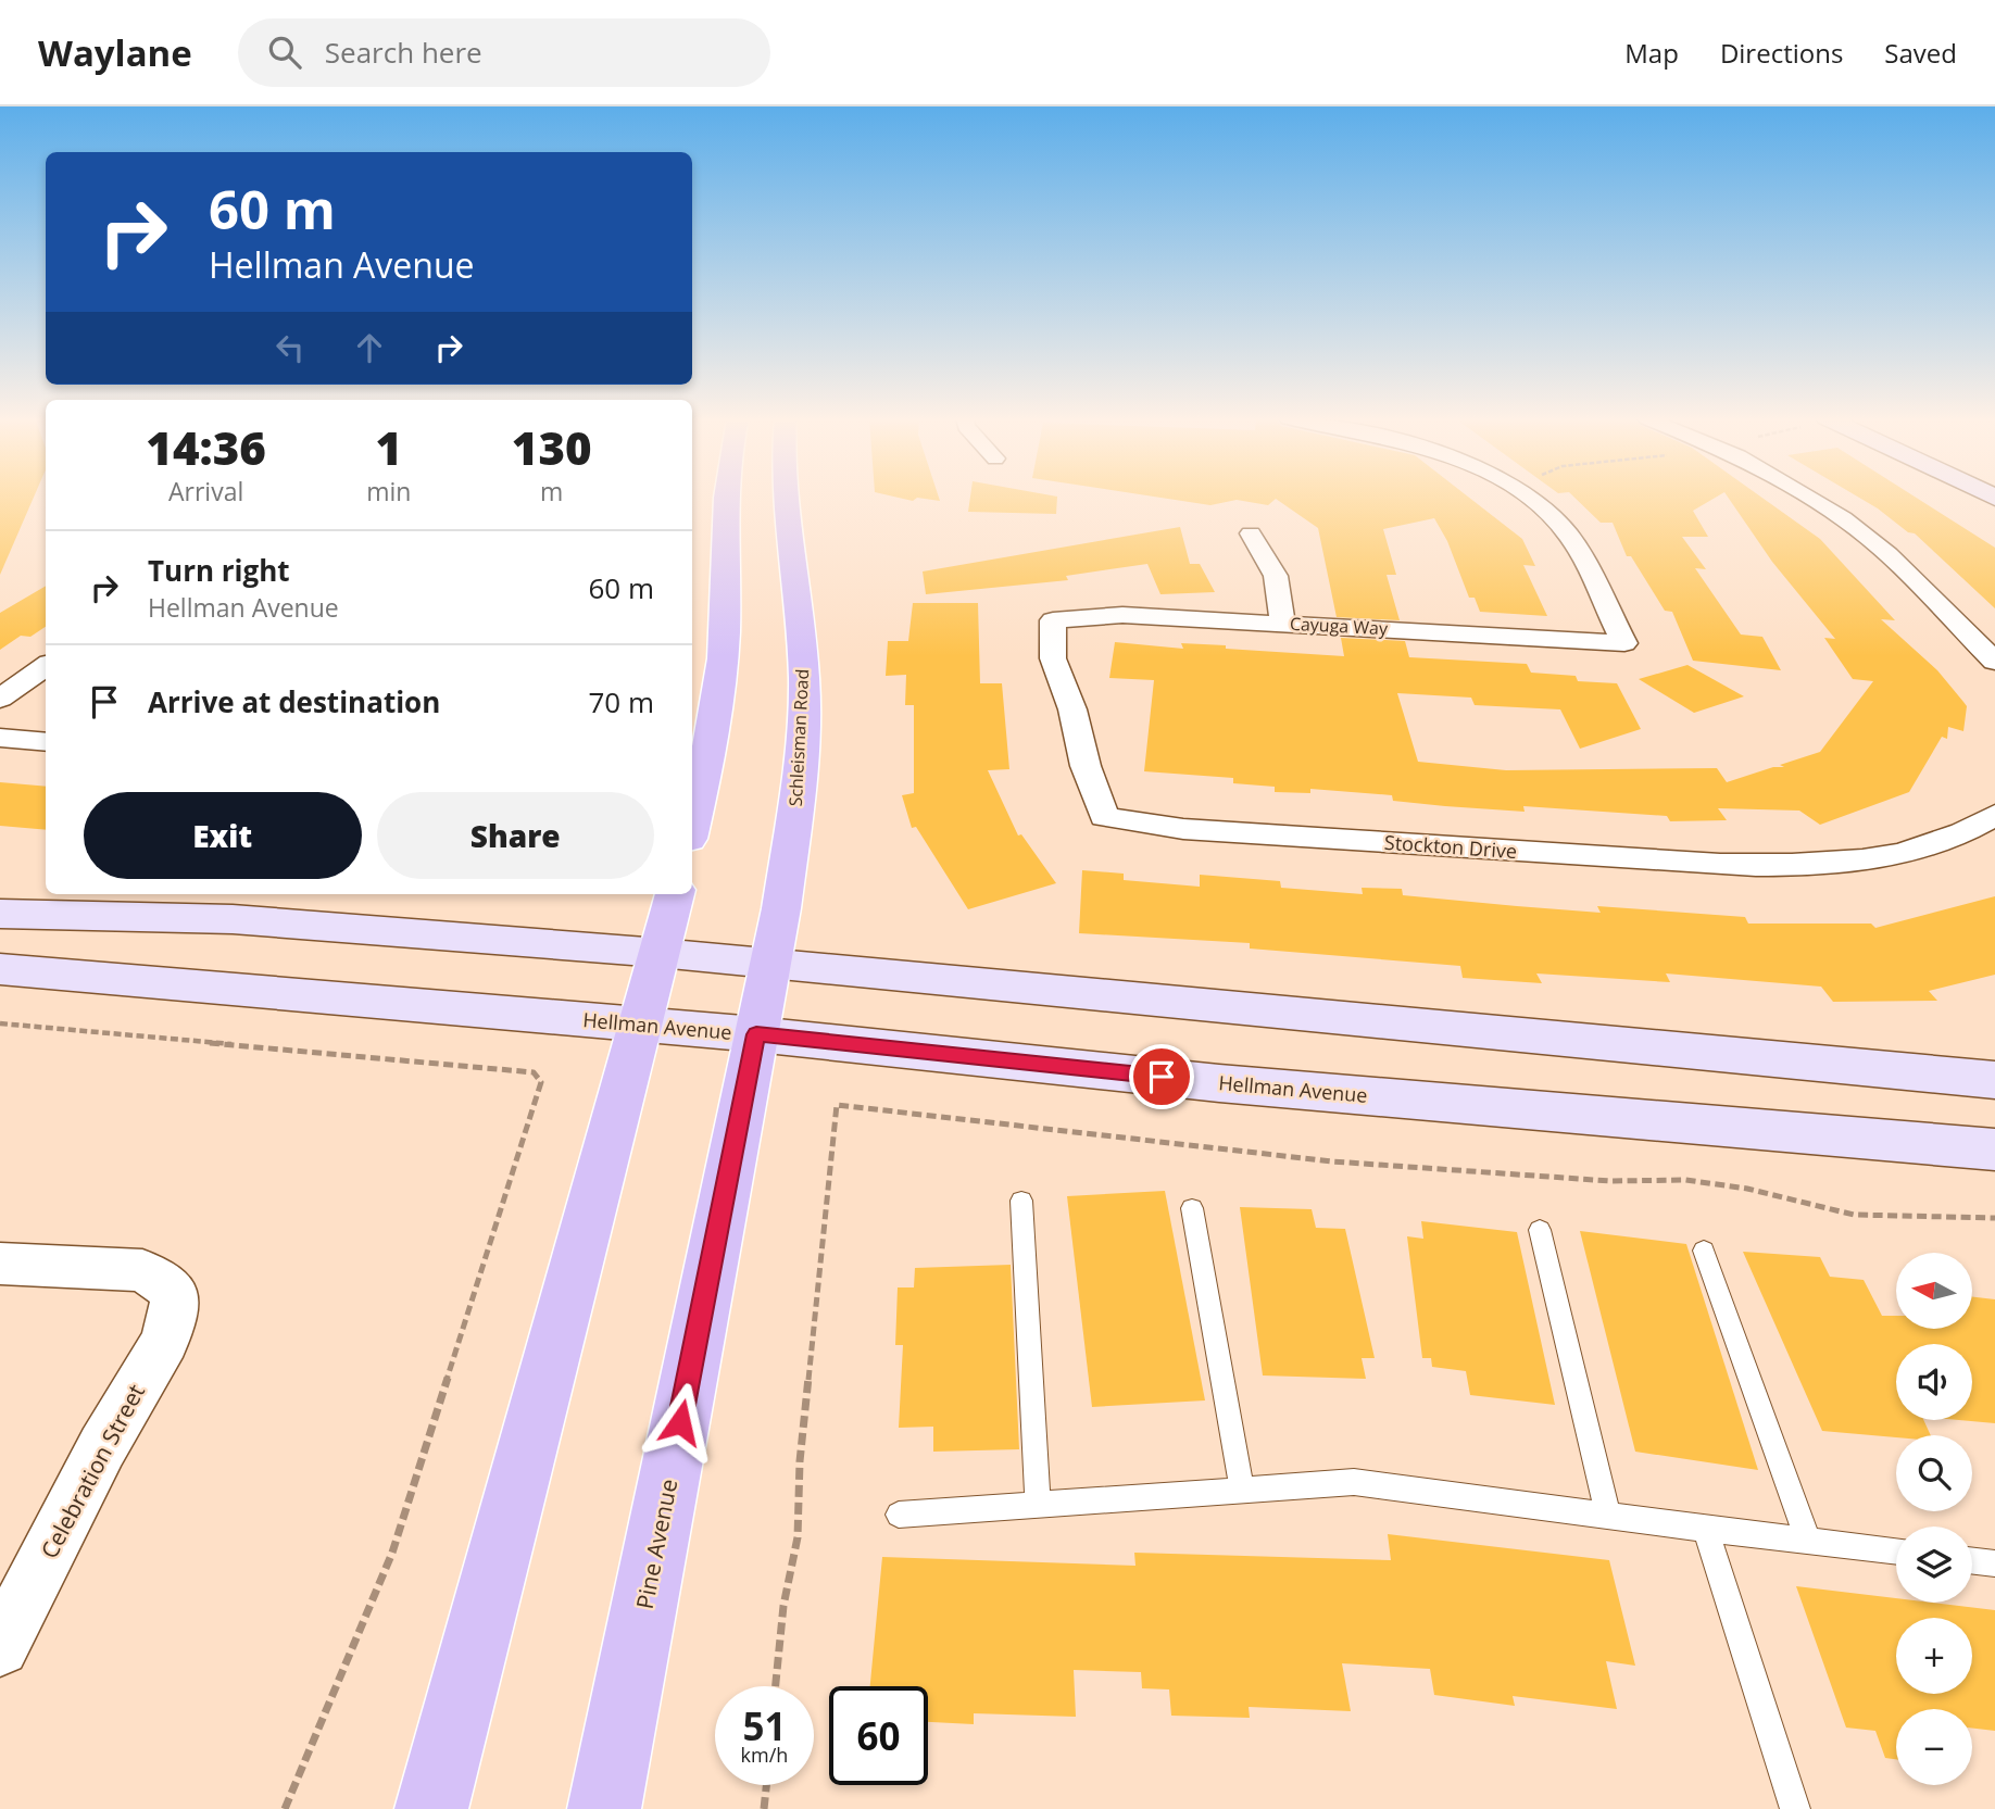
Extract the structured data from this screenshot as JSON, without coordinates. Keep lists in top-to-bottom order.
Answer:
{
  "streets": {
    "main road": ["Schleisman Road", "Hellman Avenue", "Pine Avenue"],
    "street": ["Cayuga Way", "Stockton Drive", "Celebration Street"]
  },
  "crossings": [
    ["Cayuga Way", "Stockton Drive"],
    ["Schleisman Road", "Pine Avenue"],
    ["Hellman Avenue", "Pine Avenue"]
  ],
  "north": "left",
  "page": {
    "header": "Waylane",
    "search": "Search here",
    "nav": ["Map", "Directions", "Saved"],
    "turn": ["60 m", "Hellman Avenue"],
    "eta": [
      "14:36",
      "Arrival",
      "1",
      "min",
      "130",
      "m"
    ],
    "list": [
      {
        "name": "Turn right",
        "note": "Hellman Avenue",
        "value": "60 m"
      },
      {
        "name": "Arrive at destination",
        "value": "70 m"
      }
    ],
    "buttons": ["Exit", "Share"],
    "map_buttons": ["+", "−"],
    "speed": "51 km/h",
    "limit": "60"
  }
}
